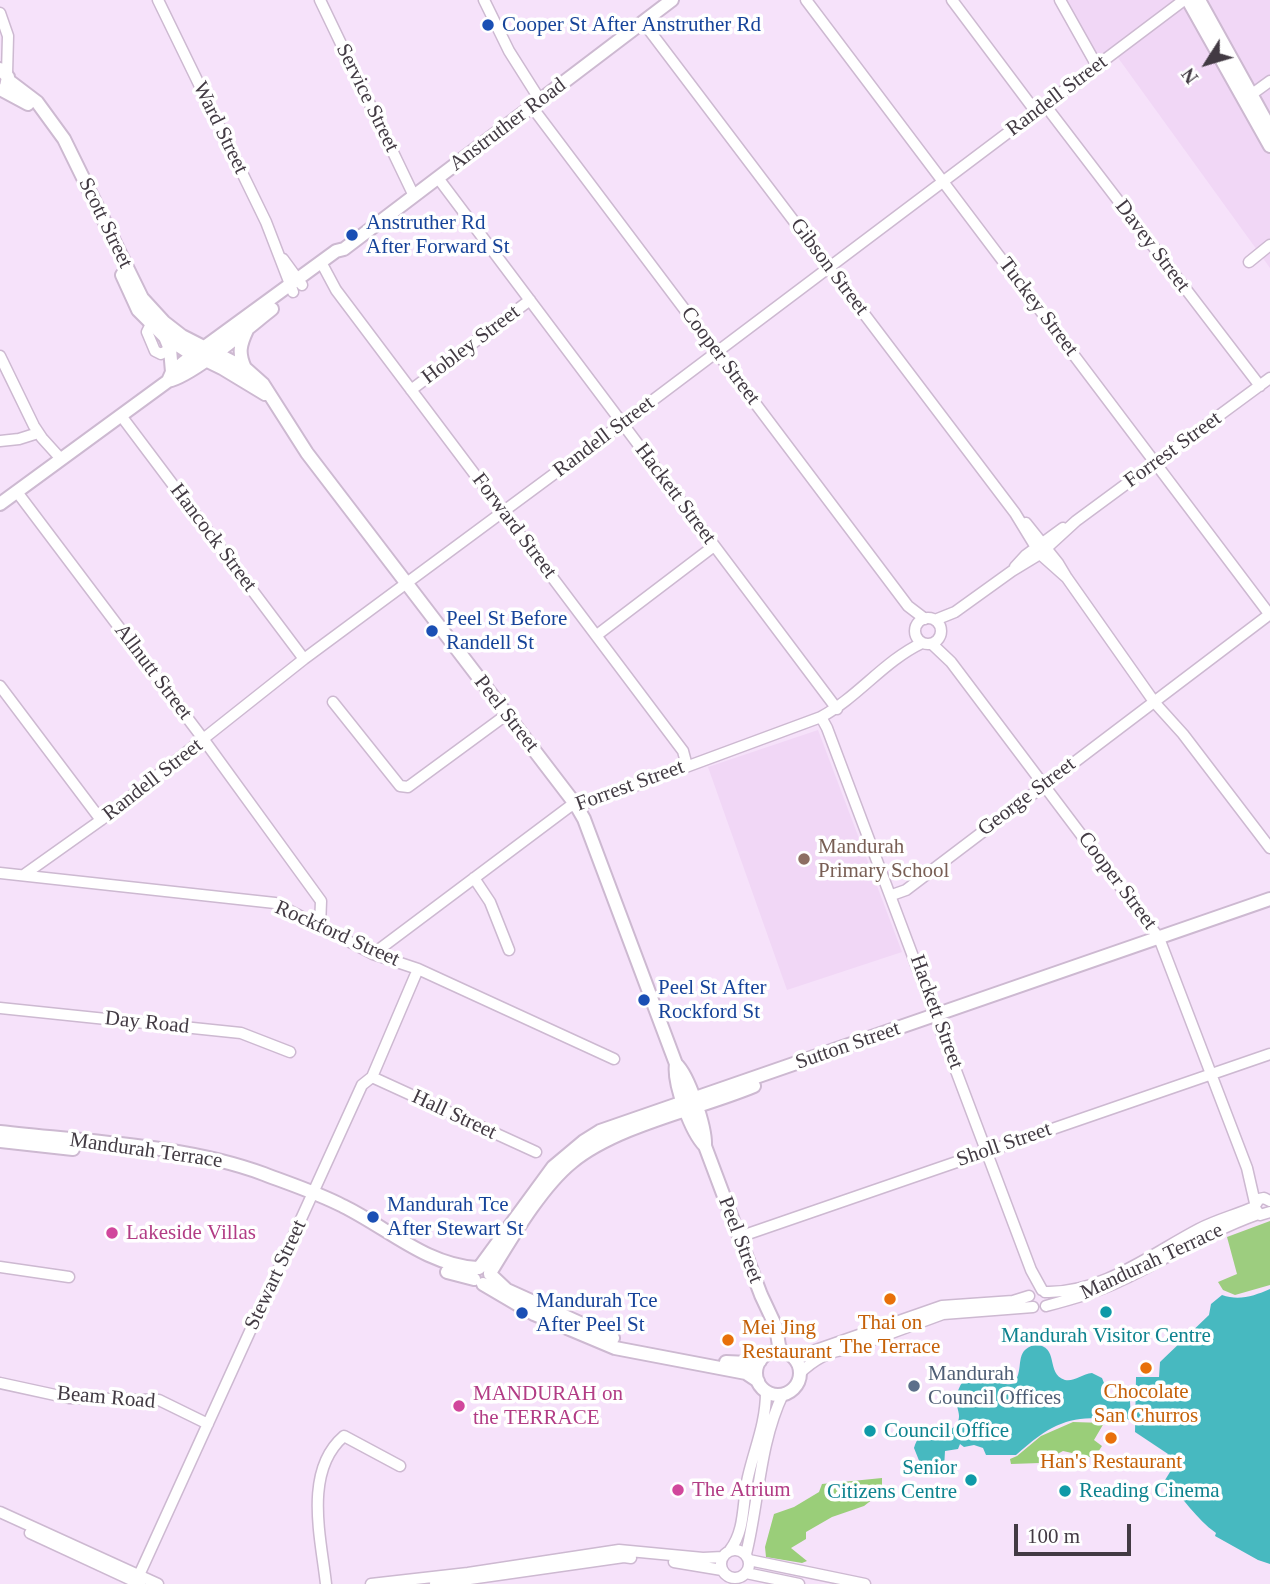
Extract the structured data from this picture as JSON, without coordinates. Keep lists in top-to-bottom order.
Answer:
{
  "streets": {
    "main road": [
      "Anstruther Road",
      "Scott Street",
      "Peel Street",
      "Sutton Street",
      "Mandurah Terrace"
    ],
    "street": [
      "Randell Street",
      "Service Street",
      "Ward Street",
      "Davey Street",
      "Gibson Street",
      "Tuckey Street",
      "Hobley Street",
      "Cooper Street",
      "Forrest Street",
      "Hackett Street",
      "Forward Street",
      "Hancock Street",
      "Allnutt Street",
      "George Street",
      "Rockford Street",
      "Day Road",
      "Hall Street",
      "Sholl Street",
      "Stewart Street",
      "Beam Road"
    ]
  },
  "crossings": [
    ["Randell Street", "Davey Street"],
    ["Randell Street", "Gibson Street"],
    ["Randell Street", "Tuckey Street"],
    ["Randell Street", "Cooper Street"],
    ["Randell Street", "Hackett Street"],
    ["Randell Street", "Forward Street"],
    ["Randell Street", "Hancock Street"],
    ["Randell Street", "Allnutt Street"],
    ["Randell Street", "Peel Street"],
    ["Randell Street", "Rockford Street"],
    ["Service Street", "Anstruther Road"],
    ["Anstruther Road", "Ward Street"],
    ["Anstruther Road", "Scott Street"],
    ["Anstruther Road", "Gibson Street"],
    ["Anstruther Road", "Cooper Street"],
    ["Anstruther Road", "Hackett Street"],
    ["Anstruther Road", "Forward Street"],
    ["Anstruther Road", "Hancock Street"],
    ["Anstruther Road", "Allnutt Street"],
    ["Anstruther Road", "Peel Street"],
    ["Scott Street", "Peel Street"],
    ["Davey Street", "Forrest Street"],
    ["Gibson Street", "Forrest Street"],
    ["Gibson Street", "George Street"],
    ["Tuckey Street", "Forrest Street"],
    ["Tuckey Street", "George Street"],
    ["Hobley Street", "Hackett Street"],
    ["Hobley Street", "Forward Street"],
    ["Cooper Street", "Forrest Street"],
    ["Cooper Street", "George Street"],
    ["Cooper Street", "Sutton Street"],
    ["Cooper Street", "Sholl Street"],
    ["Cooper Street", "Mandurah Terrace"],
    ["Forrest Street", "Hackett Street"],
    ["Forrest Street", "Forward Street"],
    ["Forrest Street", "Peel Street"],
    ["Forrest Street", "Rockford Street"],
    ["Hackett Street", "George Street"],
    ["Hackett Street", "Sutton Street"],
    ["Hackett Street", "Sholl Street"],
    ["Hackett Street", "Mandurah Terrace"],
    ["Allnutt Street", "Rockford Street"],
    ["Peel Street", "Sutton Street"],
    ["Peel Street", "Sholl Street"],
    ["Peel Street", "Mandurah Terrace"],
    ["Rockford Street", "Stewart Street"],
    ["Sutton Street", "Mandurah Terrace"],
    ["Hall Street", "Stewart Street"],
    ["Mandurah Terrace", "Stewart Street"],
    ["Stewart Street", "Beam Road"]
  ],
  "places": [
    "Cooper St After Anstruther Rd",
    "Anstruther Rd After Forward St",
    "Peel St Before Randell St",
    "Mandurah Primary School",
    "Peel St After Rockford St",
    "Mandurah Tce After Stewart St",
    "Lakeside Villas",
    "Thai on The Terrace",
    "Mandurah Visitor Centre",
    "Mandurah Tce After Peel St",
    "Mei Jing Restaurant",
    "Chocolate San Churros",
    "Mandurah Council Offices",
    "MANDURAH on the TERRACE",
    "Council Office",
    "Han's Restaurant",
    "Senior Citizens Centre",
    "The Atrium",
    "Reading Cinema"
  ],
  "scale_bar": "100 m",
  "north": "bottom left"
}
